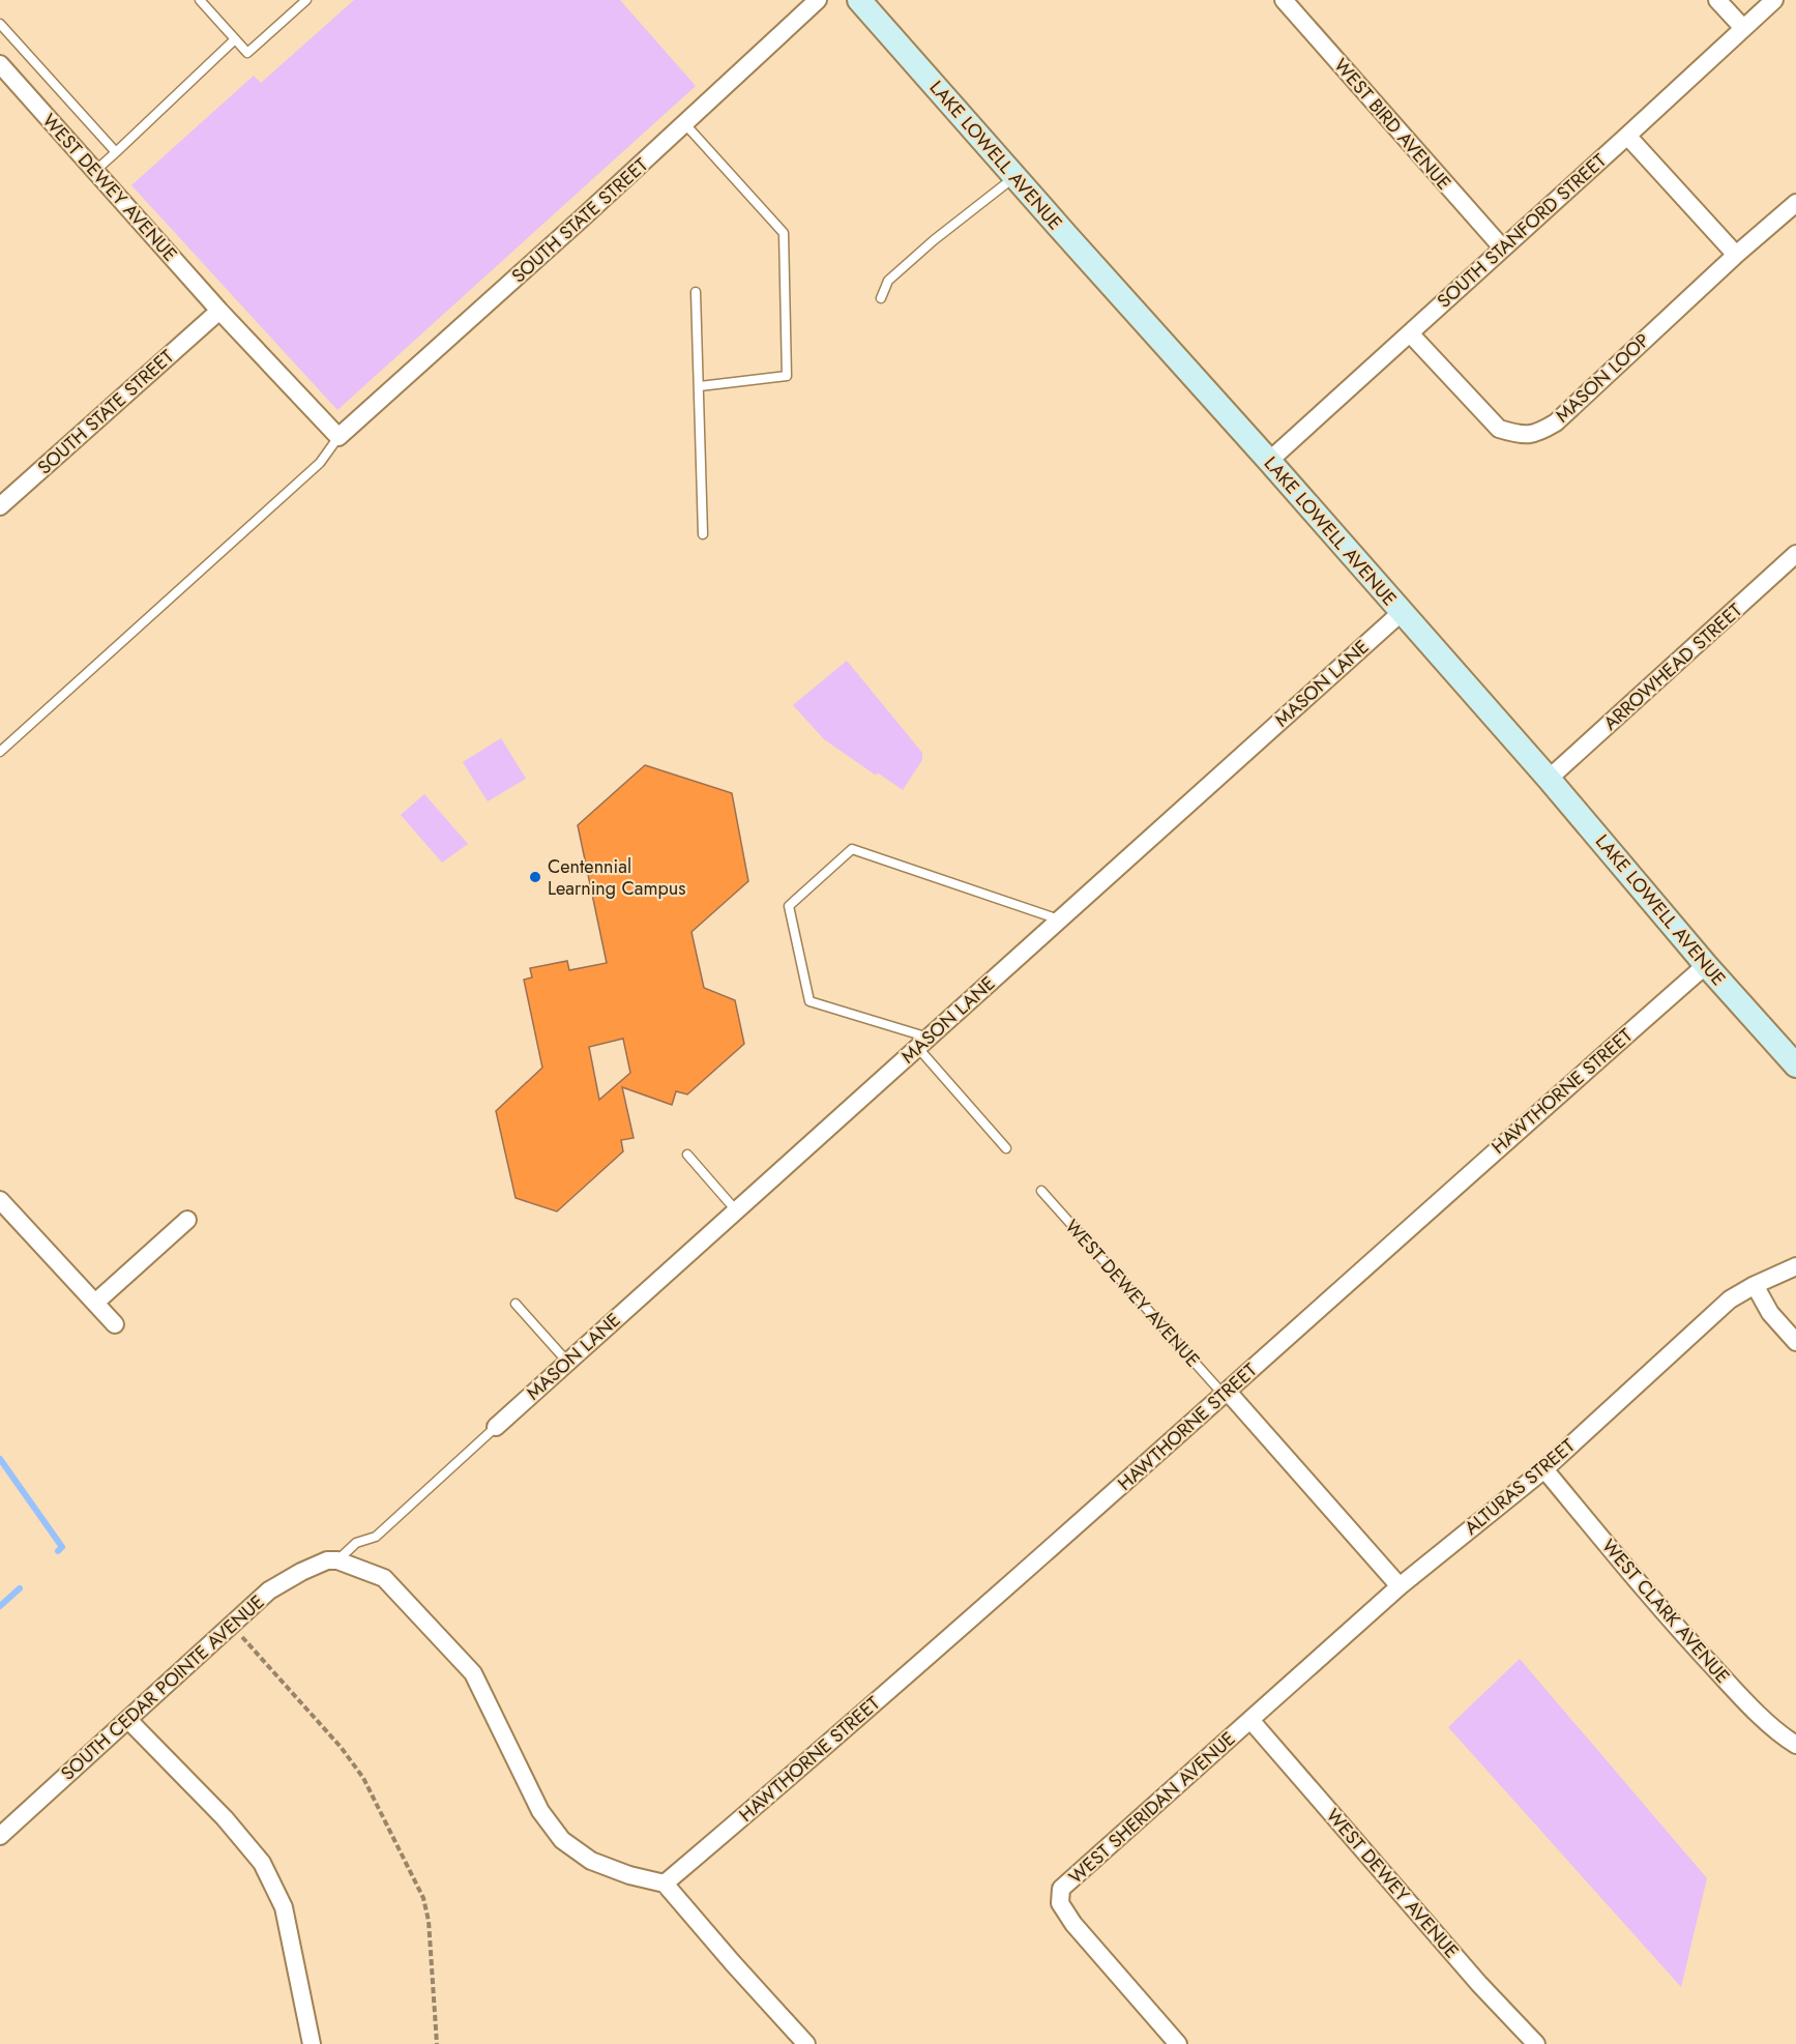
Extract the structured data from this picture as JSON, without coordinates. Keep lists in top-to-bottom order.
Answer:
{
  "streets": {
    "main road": ["LAKE LOWELL AVENUE"],
    "street": [
      "WEST BIRD AVENUE",
      "WEST DEWEY AVENUE",
      "SOUTH STATE STREET",
      "SOUTH STANFORD STREET",
      "MASON LOOP",
      "ARROWHEAD STREET",
      "MASON LANE",
      "HAWTHORNE STREET",
      "ALTURAS STREET",
      "WEST CLARK AVENUE",
      "SOUTH CEDAR POINTE AVENUE",
      "WEST SHERIDAN AVENUE"
    ]
  },
  "crossings": [
    ["WEST BIRD AVENUE", "SOUTH STANFORD STREET"],
    ["LAKE LOWELL AVENUE", "SOUTH STANFORD STREET"],
    ["LAKE LOWELL AVENUE", "ARROWHEAD STREET"],
    ["LAKE LOWELL AVENUE", "MASON LANE"],
    ["LAKE LOWELL AVENUE", "HAWTHORNE STREET"],
    ["WEST DEWEY AVENUE", "SOUTH STATE STREET"],
    ["WEST DEWEY AVENUE", "HAWTHORNE STREET"],
    ["WEST DEWEY AVENUE", "ALTURAS STREET"],
    ["WEST DEWEY AVENUE", "WEST SHERIDAN AVENUE"],
    ["SOUTH STANFORD STREET", "MASON LOOP"],
    ["ALTURAS STREET", "WEST CLARK AVENUE"],
    ["ALTURAS STREET", "WEST SHERIDAN AVENUE"]
  ],
  "places": ["Centennial Learning Campus"]
}
